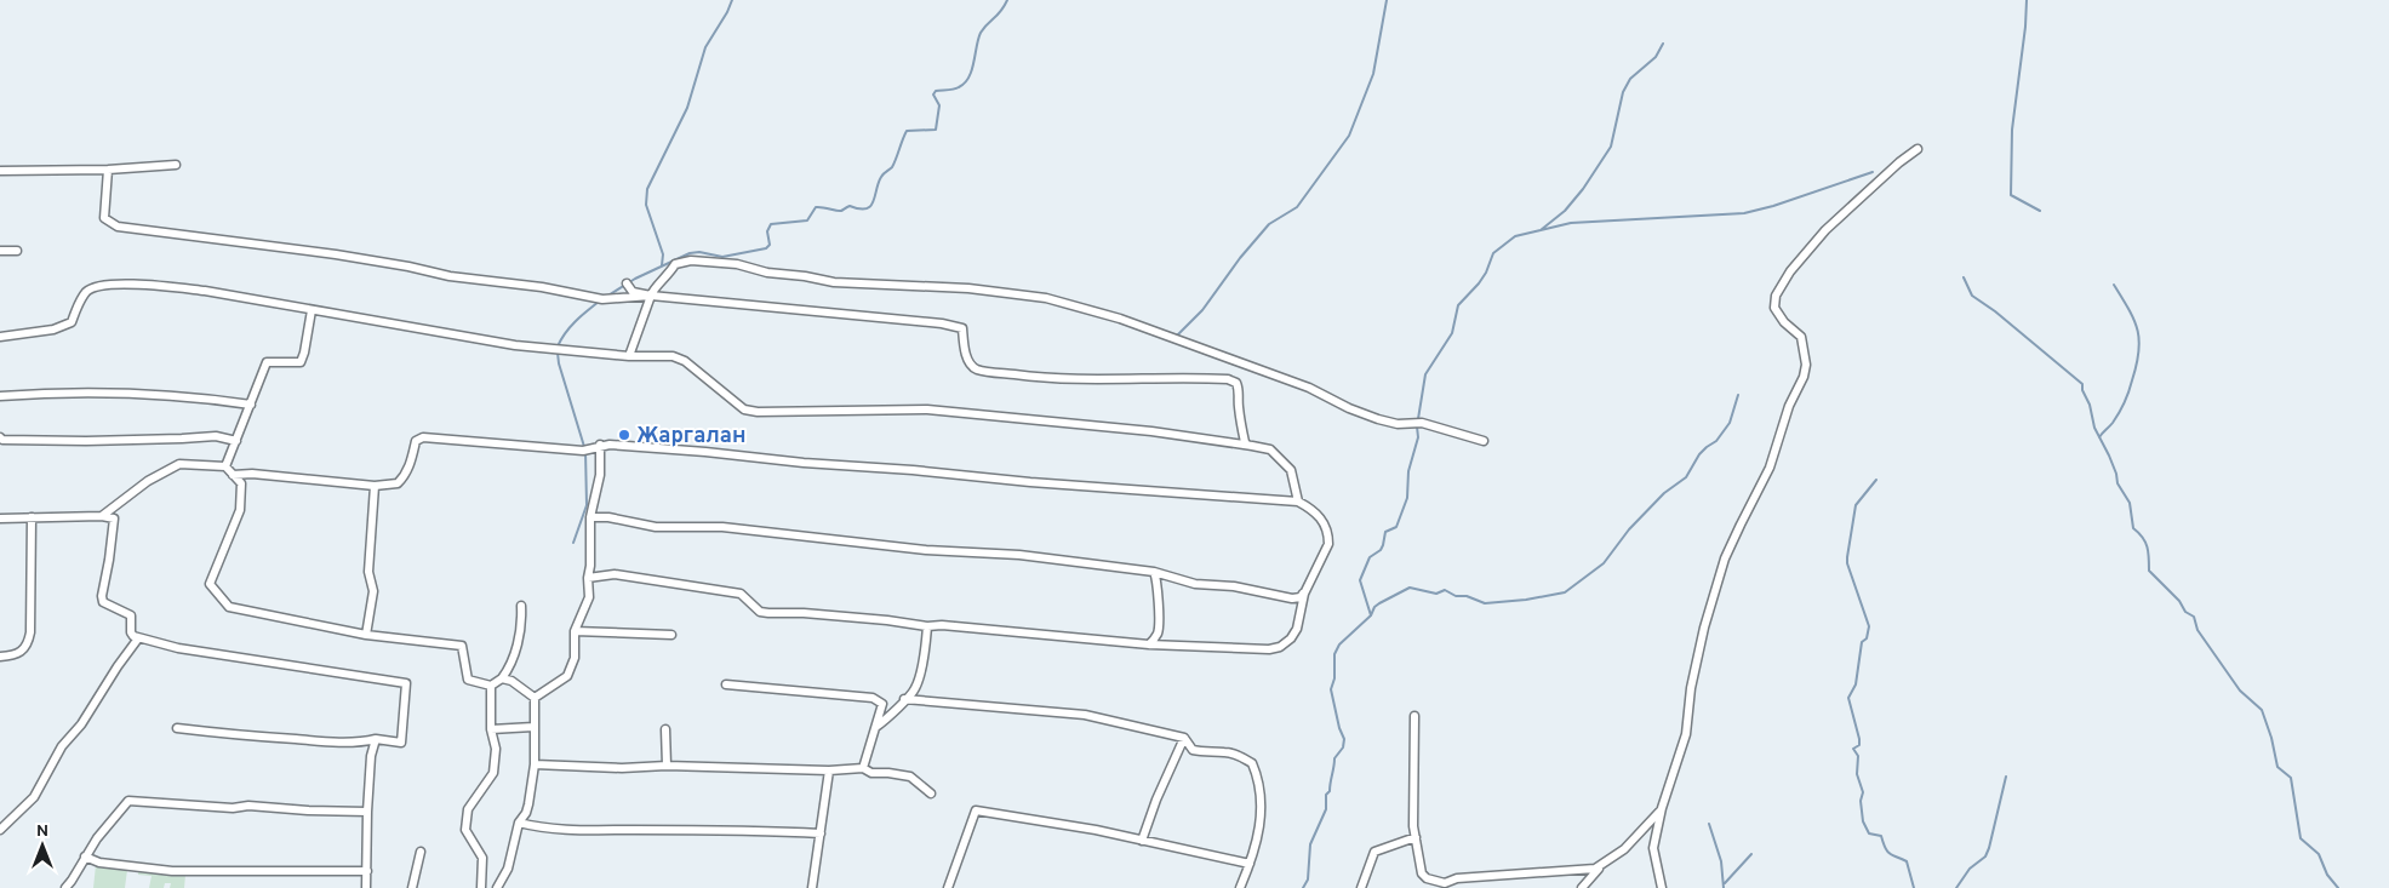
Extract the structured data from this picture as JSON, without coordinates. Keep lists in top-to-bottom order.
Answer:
{
  "places": ["Жаргалан"],
  "north": "top"
}
